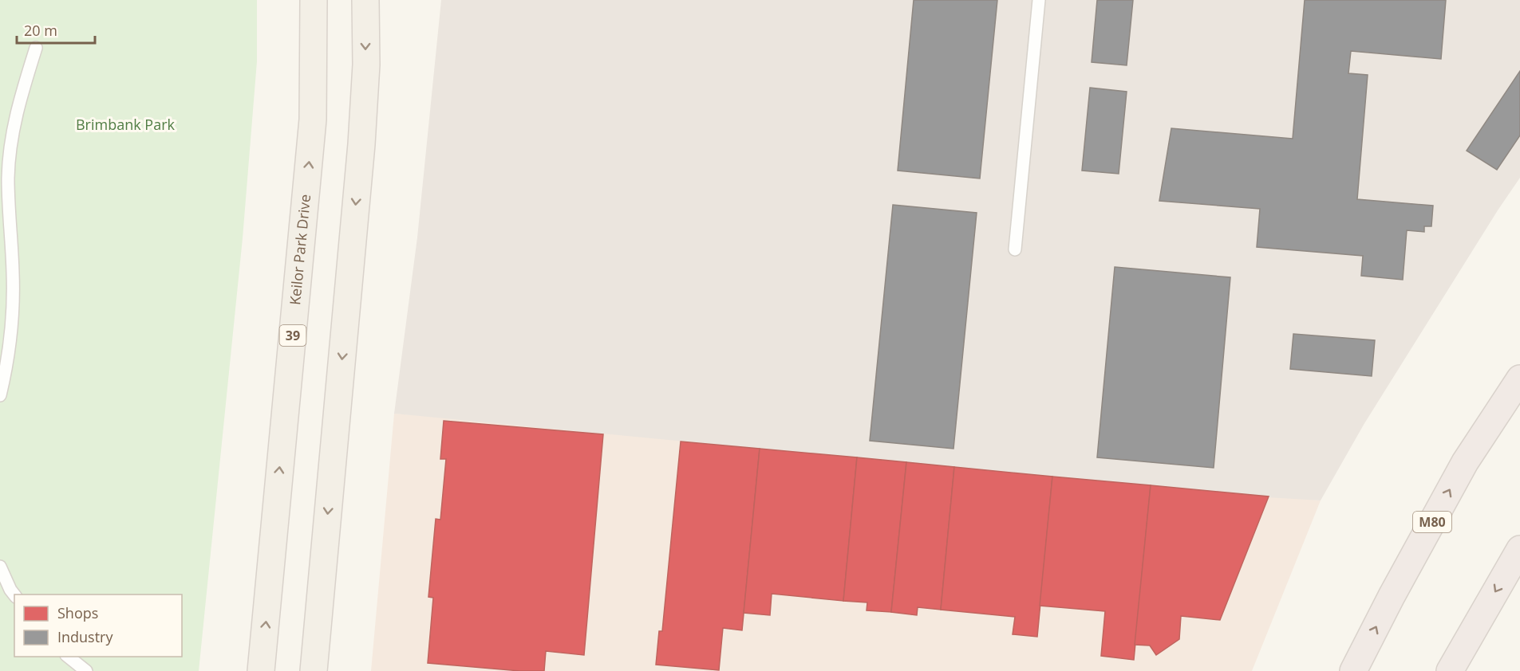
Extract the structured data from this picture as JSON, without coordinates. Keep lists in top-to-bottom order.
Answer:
{
  "streets": {
    "highway": ["M80"],
    "main road": ["Keilor Park Drive", "39"]
  },
  "parks": ["Brimbank Park"],
  "legend": ["Shops", "Industry"],
  "scale_bar": "20 m"
}
